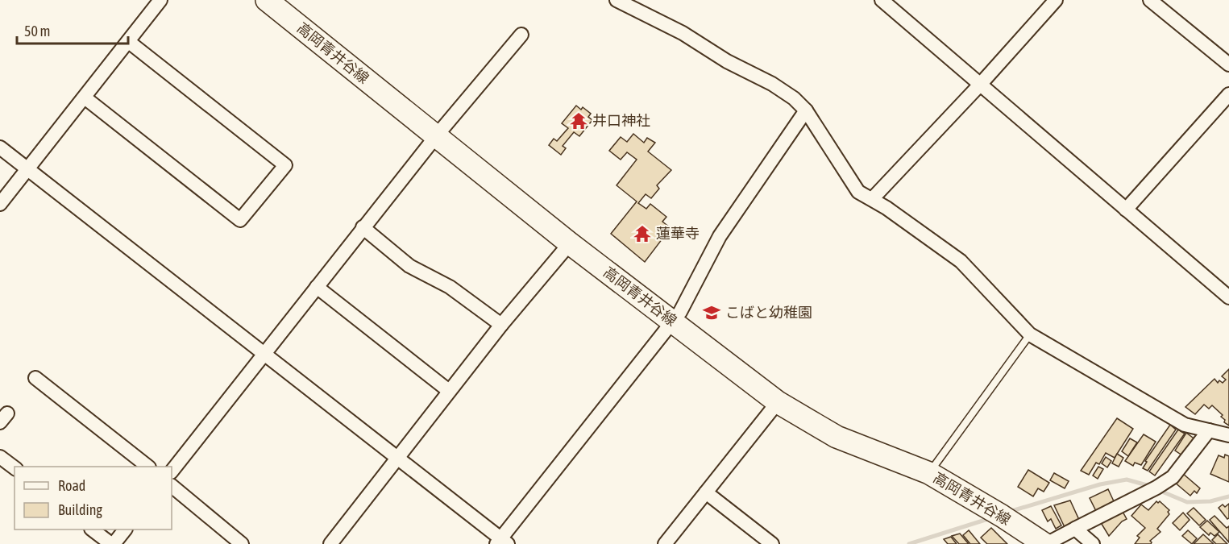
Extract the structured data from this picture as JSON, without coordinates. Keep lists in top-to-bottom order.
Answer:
{
  "streets": {
    "main road": ["高岡青井谷線"]
  },
  "places": {
    "temple": ["井口神社", "蓮華寺"],
    "school or university": ["こばと幼稚園"]
  },
  "legend": ["Road", "Building"],
  "scale_bar": "50 m"
}
